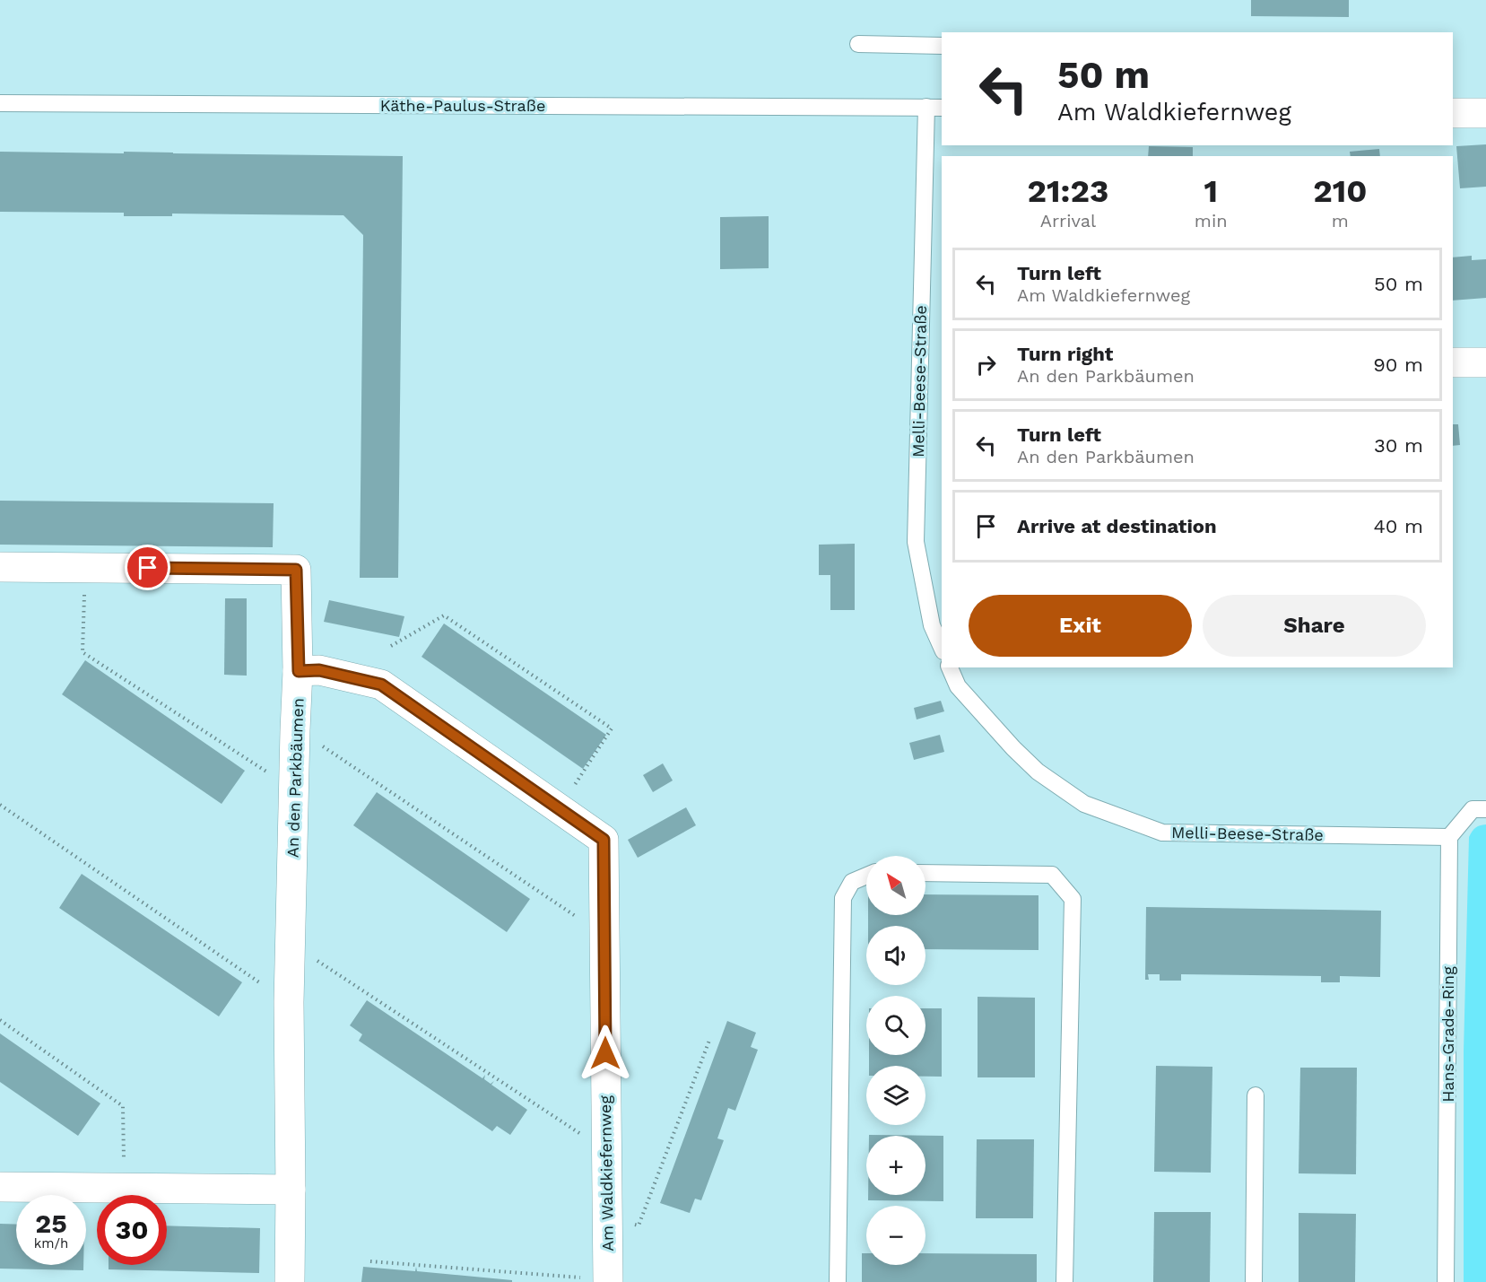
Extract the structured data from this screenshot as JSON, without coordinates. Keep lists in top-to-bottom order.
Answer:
{
  "streets": {
    "street": ["An den Parkbäumen", "Am Waldkiefernweg"],
    "lane": ["Käthe-Paulus-Straße", "Melli-Beese-Straße", "Hans-Grade-Ring"]
  },
  "crossings": [
    ["Käthe-Paulus-Straße", "Melli-Beese-Straße"],
    ["Melli-Beese-Straße", "Hans-Grade-Ring"],
    ["An den Parkbäumen", "Am Waldkiefernweg"]
  ],
  "north": "top left",
  "page": {
    "turn": ["50 m", "Am Waldkiefernweg"],
    "eta": [
      "21:23",
      "Arrival",
      "1",
      "min",
      "210",
      "m"
    ],
    "list": [
      {
        "name": "Turn left",
        "note": "Am Waldkiefernweg",
        "value": "50 m"
      },
      {
        "name": "Turn right",
        "note": "An den Parkbäumen",
        "value": "90 m"
      },
      {
        "name": "Turn left",
        "note": "An den Parkbäumen",
        "value": "30 m"
      },
      {
        "name": "Arrive at destination",
        "value": "40 m"
      }
    ],
    "buttons": ["Exit", "Share"],
    "map_buttons": ["+", "−"],
    "speed": "25 km/h",
    "limit": "30"
  }
}
